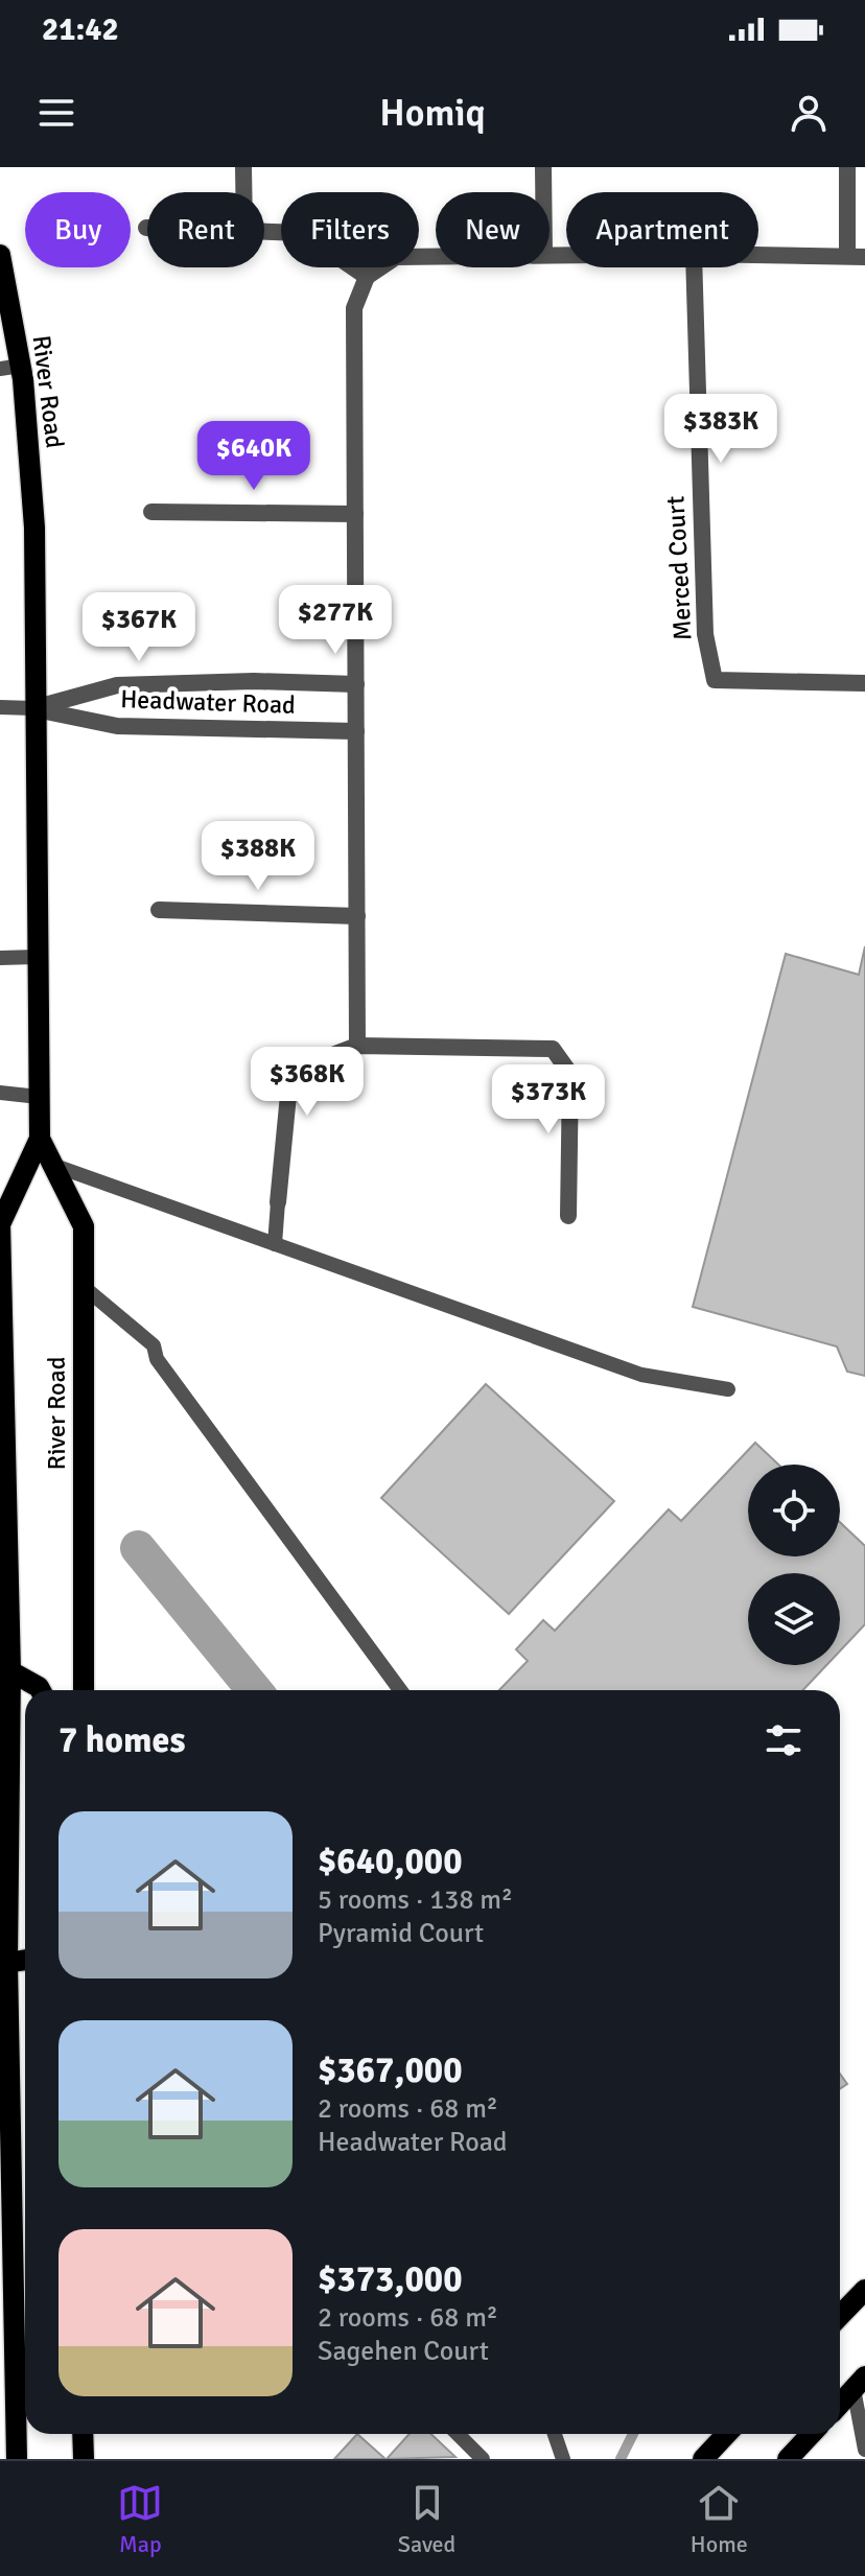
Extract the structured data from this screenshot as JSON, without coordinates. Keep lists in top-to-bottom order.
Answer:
{
  "streets": {
    "main road": ["River Road"],
    "street": ["Merced Court", "Headwater Road"]
  },
  "crossings": [
    ["River Road", "Headwater Road"]
  ],
  "page": {
    "status": "21:42",
    "header": "Homiq",
    "chip": [
      "Buy",
      "Rent",
      "Filters",
      "New",
      "Apartment"
    ],
    "price": [
      "$383K",
      "$640K",
      "$277K",
      "$367K",
      "$388K",
      "$368K",
      "$373K"
    ],
    "heading": "7 homes",
    "list": [
      {
        "name": "$640,000",
        "note": "5 rooms · 138 m² · Pyramid Court"
      },
      {
        "name": "$367,000",
        "note": "2 rooms · 68 m² · Headwater Road"
      },
      {
        "name": "$373,000",
        "note": "2 rooms · 68 m² · Sagehen Court"
      }
    ],
    "tabs": ["Map", "Saved", "Home"]
  }
}
